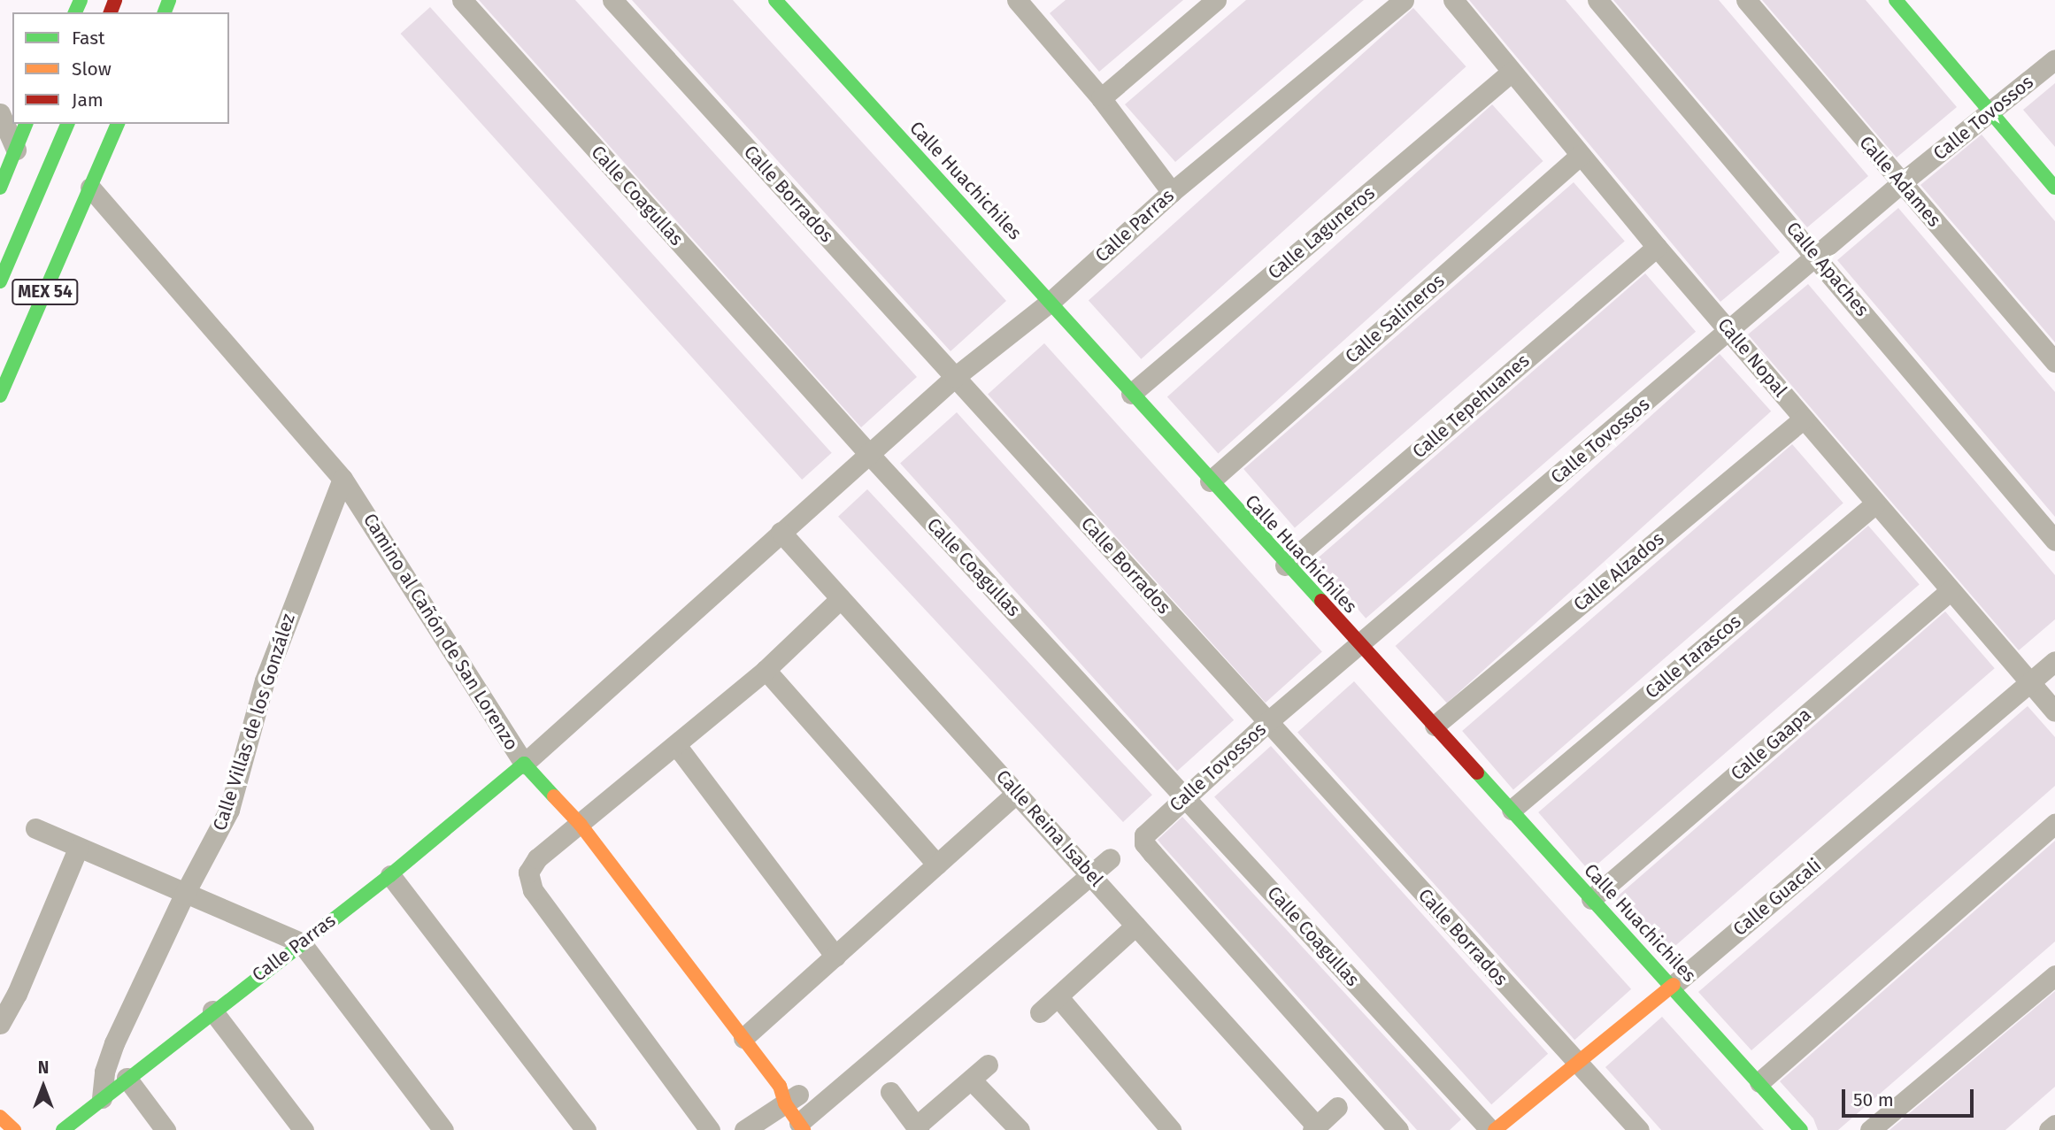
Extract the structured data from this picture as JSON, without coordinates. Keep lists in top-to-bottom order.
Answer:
{
  "streets": {
    "main road": [
      "Calle Huachichiles",
      "Calle Parras",
      "MEX 54",
      "Camino al Cañón de San Lorenzo",
      "Calle Guacali"
    ],
    "street": [
      "Calle Tovossos",
      "Calle Adames",
      "Calle Borrados",
      "Calle Coagullas",
      "Calle Laguneros",
      "Calle Apaches",
      "Calle Salineros",
      "Calle Nopal",
      "Calle Tepehuanes",
      "Calle Alzados",
      "Calle Tarascos",
      "Calle Villas de los González",
      "Calle Gaapa",
      "Calle Reina Isabel"
    ]
  },
  "crossings": [
    ["Calle Tovossos", "Calle Huachichiles"],
    ["Calle Tovossos", "Calle Adames"],
    ["Calle Tovossos", "Calle Borrados"],
    ["Calle Tovossos", "Calle Coagullas"],
    ["Calle Tovossos", "Calle Apaches"],
    ["Calle Tovossos", "Calle Nopal"],
    ["Calle Huachichiles", "Calle Parras"],
    ["Calle Huachichiles", "Calle Laguneros"],
    ["Calle Huachichiles", "Calle Salineros"],
    ["Calle Huachichiles", "Calle Tepehuanes"],
    ["Calle Huachichiles", "Calle Alzados"],
    ["Calle Huachichiles", "Calle Tarascos"],
    ["Calle Huachichiles", "Calle Gaapa"],
    ["Calle Huachichiles", "Calle Guacali"],
    ["Calle Borrados", "Calle Parras"],
    ["Calle Borrados", "Calle Guacali"],
    ["Calle Coagullas", "Calle Parras"],
    ["Calle Coagullas", "Calle Guacali"],
    ["Calle Parras", "Camino al Cañón de San Lorenzo"],
    ["Calle Parras", "Calle Villas de los González"],
    ["Calle Parras", "Calle Reina Isabel"],
    ["Calle Laguneros", "Calle Nopal"],
    ["MEX 54", "Camino al Cañón de San Lorenzo"],
    ["Calle Salineros", "Calle Nopal"],
    ["Calle Nopal", "Calle Tepehuanes"],
    ["Calle Nopal", "Calle Alzados"],
    ["Calle Nopal", "Calle Tarascos"],
    ["Calle Nopal", "Calle Gaapa"],
    ["Calle Nopal", "Calle Guacali"],
    ["Camino al Cañón de San Lorenzo", "Calle Villas de los González"]
  ],
  "legend": ["Fast", "Slow", "Jam"],
  "scale_bar": "50 m",
  "north": "top"
}
